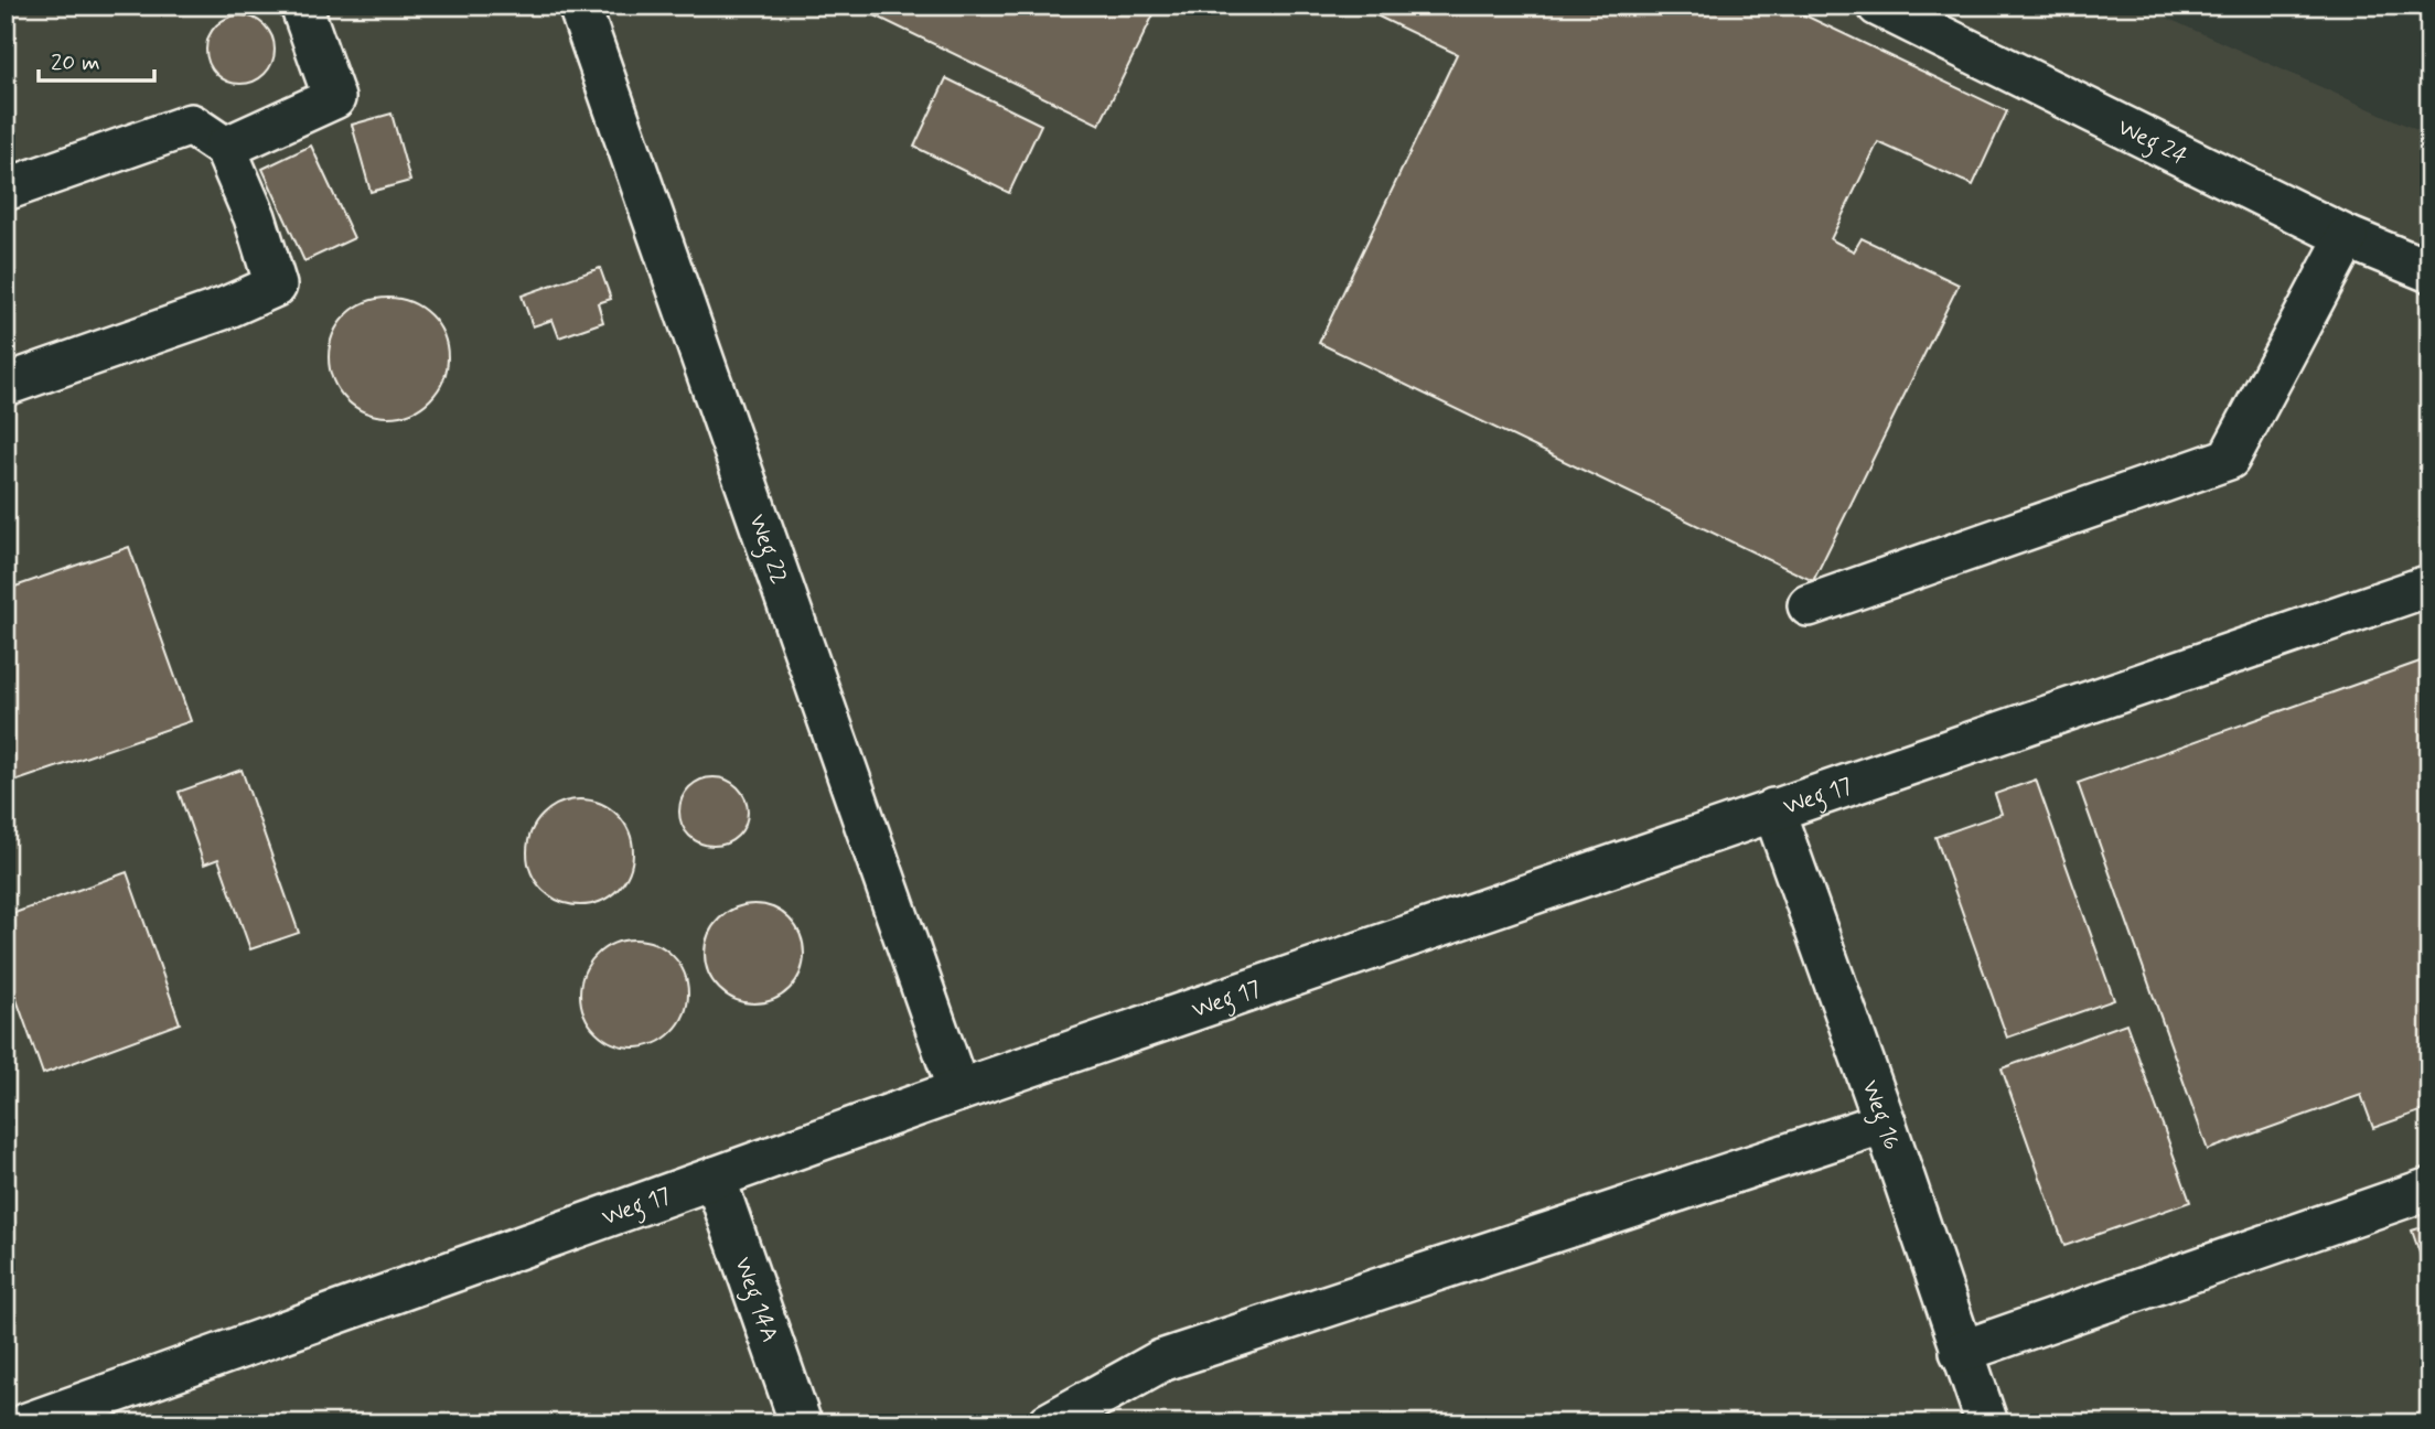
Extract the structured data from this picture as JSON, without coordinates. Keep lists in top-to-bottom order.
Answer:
{
  "streets": {
    "lane": [
      "Weg 24",
      "Weg 22",
      "Weg 17",
      "Weg 16",
      "Weg 14A"
    ]
  },
  "crossings": [
    ["Weg 22", "Weg 17"],
    ["Weg 17", "Weg 16"],
    ["Weg 17", "Weg 14A"]
  ],
  "scale_bar": "20 m"
}
